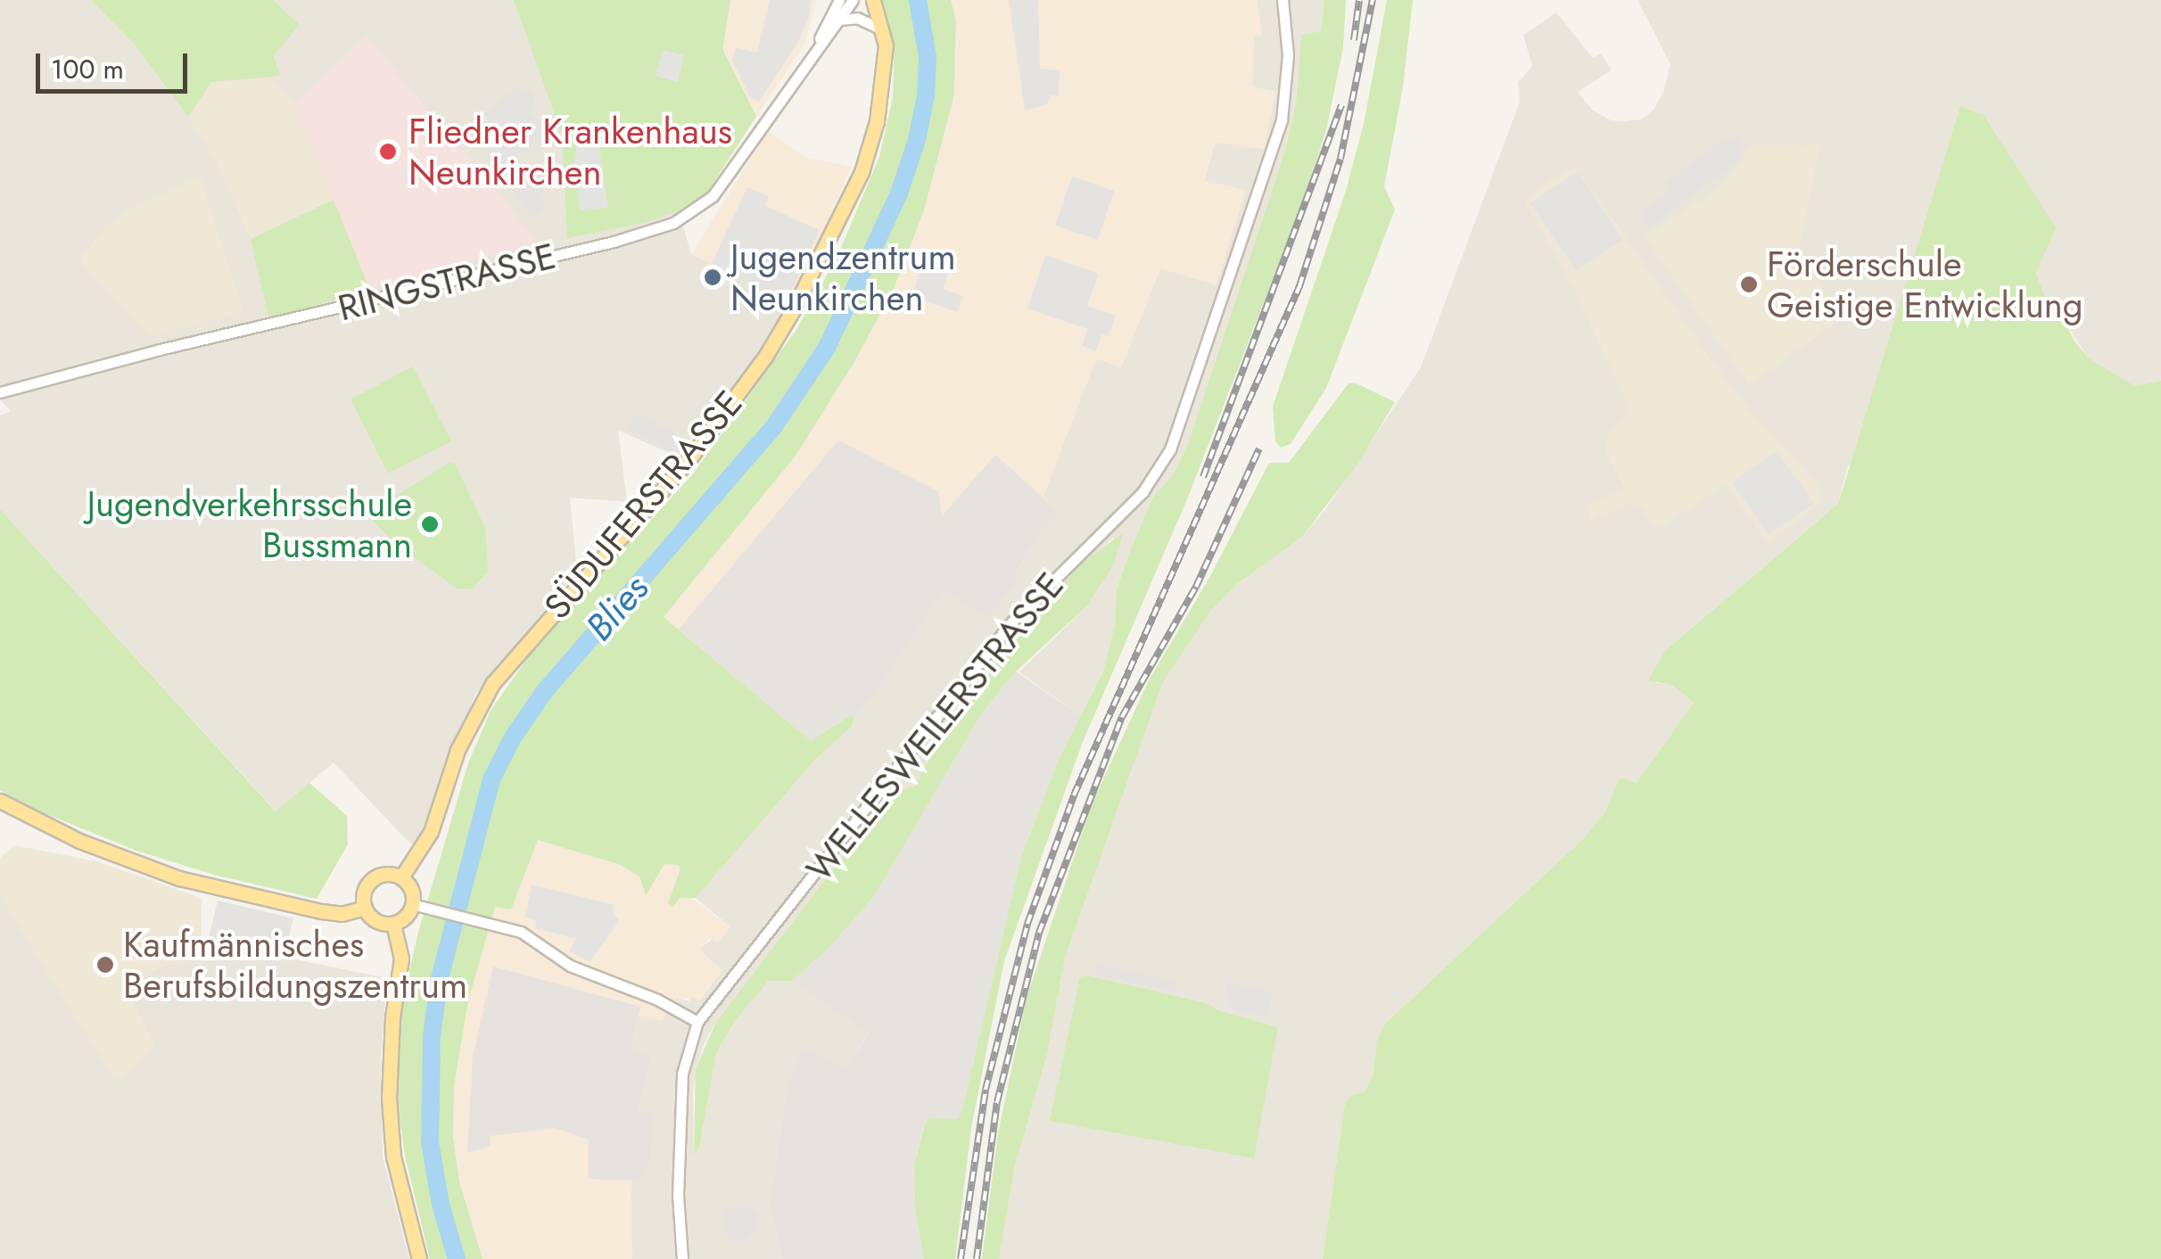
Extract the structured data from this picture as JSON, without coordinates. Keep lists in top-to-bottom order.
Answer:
{
  "streets": {
    "main road": ["SÜDUFERSTRASSE"],
    "street": ["RINGSTRASSE", "WELLESWEILERSTRASSE"]
  },
  "water": ["Blies"],
  "places": [
    "Fliedner Krankenhaus Neunkirchen",
    "Jugendzentrum Neunkirchen",
    "Förderschule Geistige Entwicklung",
    "Jugendverkehrsschule Bussmann",
    "Kaufmännisches Berufsbildungszentrum"
  ],
  "scale_bar": "100 m"
}
